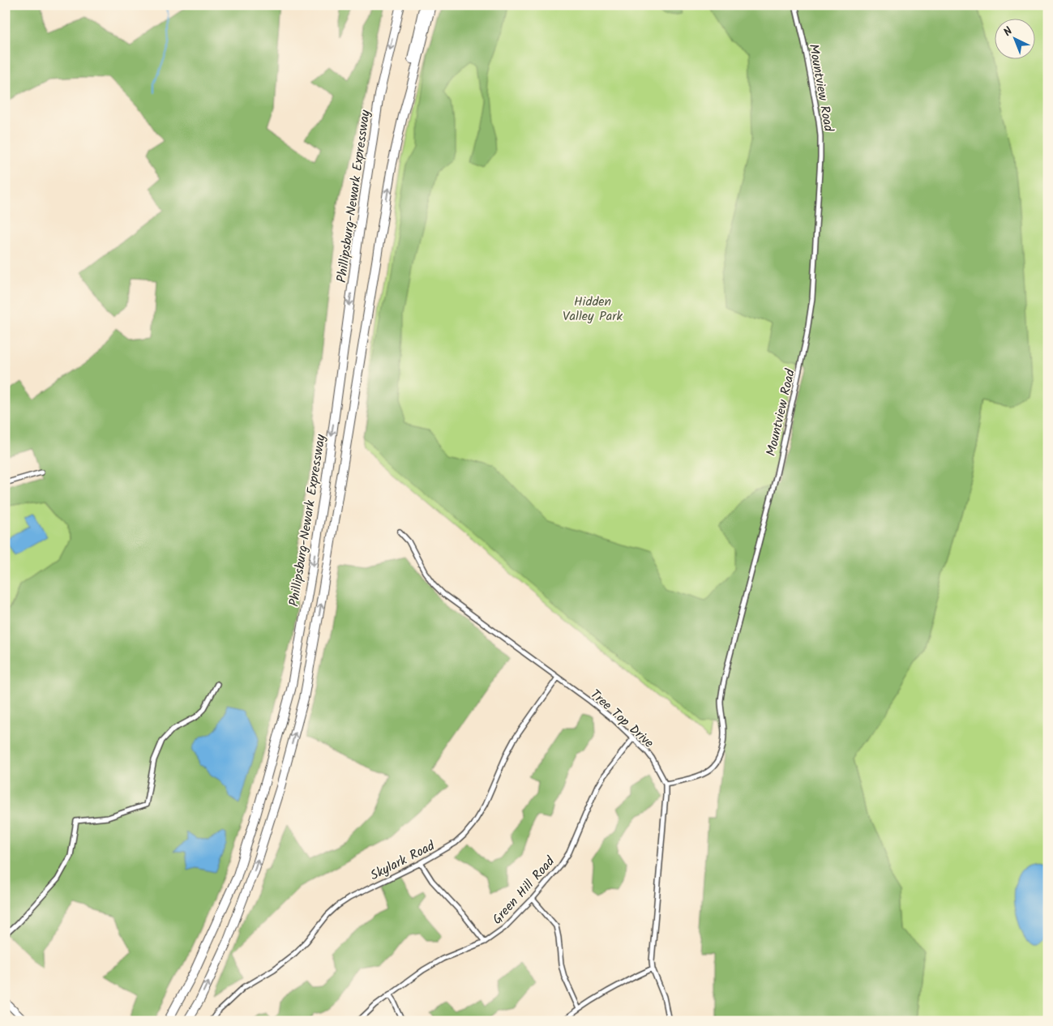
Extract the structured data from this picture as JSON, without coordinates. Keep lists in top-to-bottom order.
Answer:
{
  "streets": {
    "highway": ["Phillipsburg-Newark Expressway"],
    "street": [
      "Mountview Road",
      "Tree Top Drive",
      "Skylark Road",
      "Green Hill Road"
    ]
  },
  "crossings": [
    ["Mountview Road", "Tree Top Drive"],
    ["Tree Top Drive", "Skylark Road"],
    ["Tree Top Drive", "Green Hill Road"]
  ],
  "parks": ["Hidden Valley Park"],
  "north": "top left"
}
